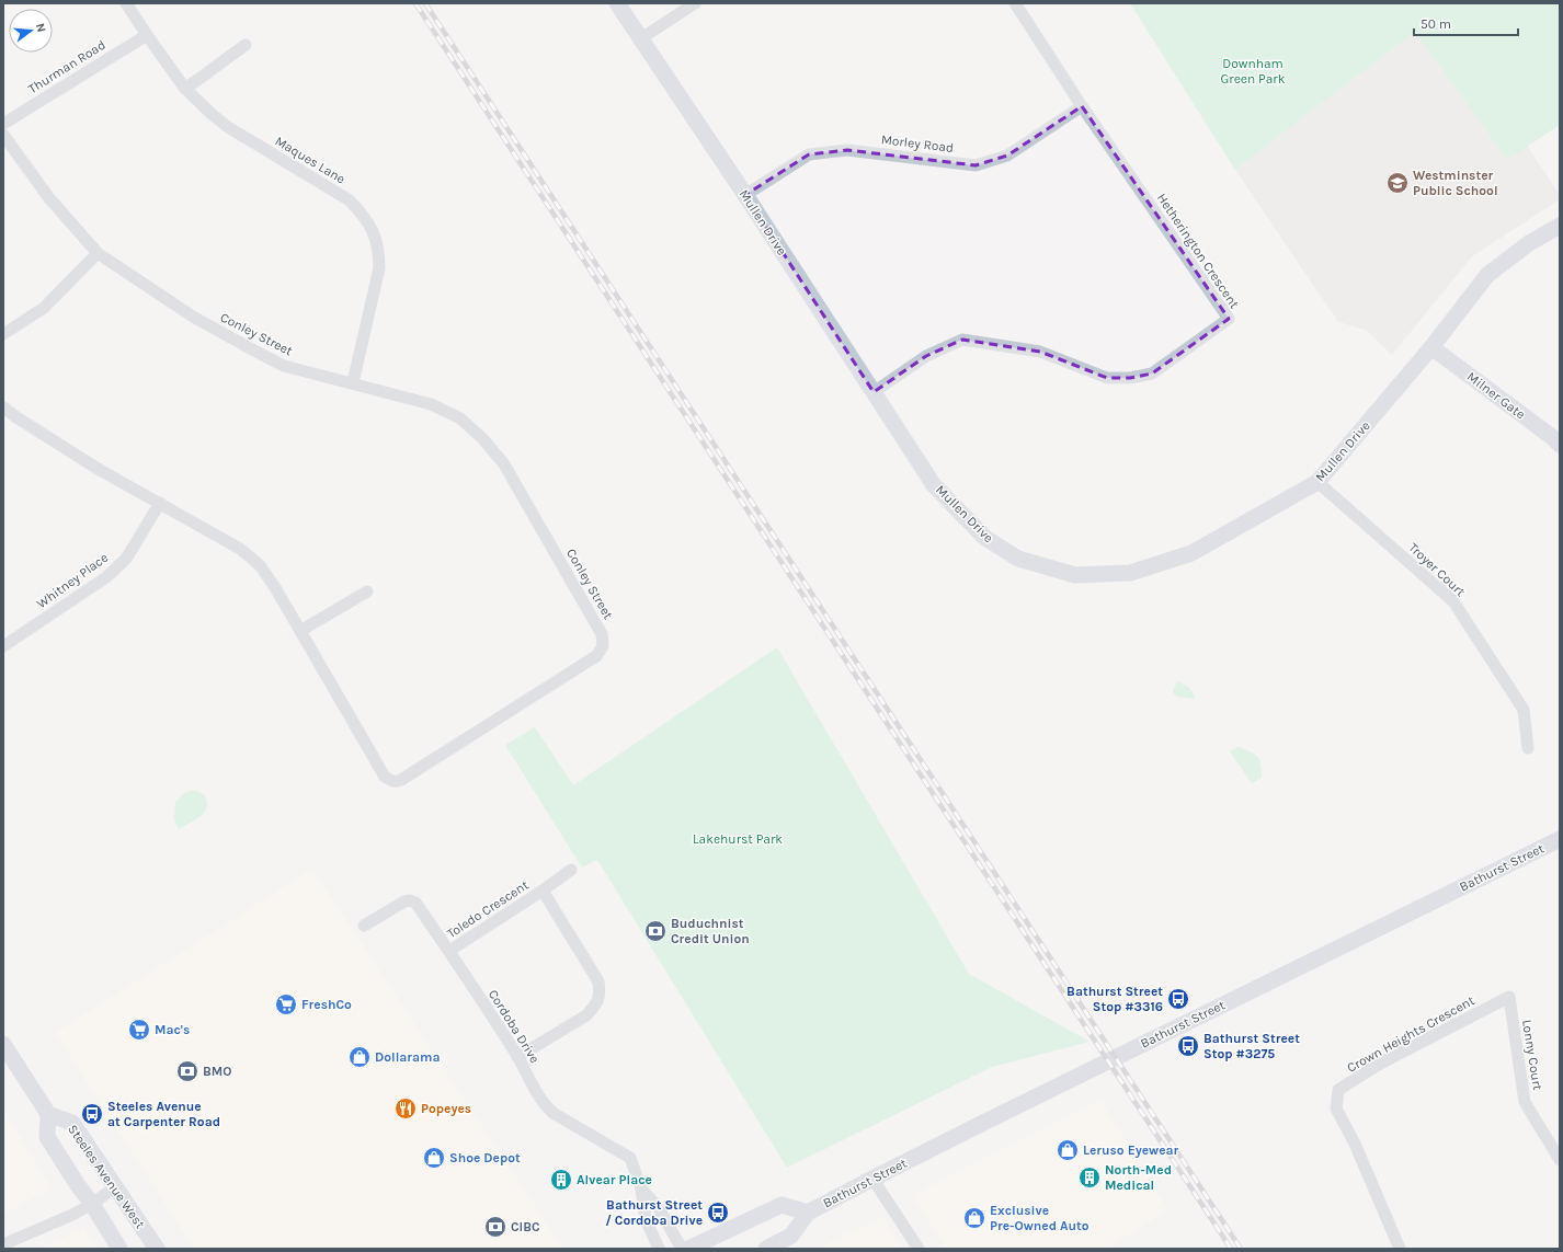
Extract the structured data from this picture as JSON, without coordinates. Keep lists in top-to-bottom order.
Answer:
{
  "streets": {
    "street": [
      "Thurman Road",
      "Morley Road",
      "Maques Lane",
      "Mullen Drive",
      "Hetherington Crescent",
      "Conley Street",
      "Milner Gate",
      "Troyer Court",
      "Whitney Place",
      "Bathurst Street",
      "Toledo Crescent",
      "Cordoba Drive",
      "Crown Heights Crescent",
      "Lonny Court",
      "Steeles Avenue West"
    ]
  },
  "crossings": [
    ["Thurman Road", "Maques Lane"],
    ["Morley Road", "Mullen Drive"],
    ["Morley Road", "Hetherington Crescent"],
    ["Maques Lane", "Conley Street"],
    ["Mullen Drive", "Hetherington Crescent"],
    ["Mullen Drive", "Milner Gate"],
    ["Mullen Drive", "Troyer Court"],
    ["Conley Street", "Whitney Place"],
    ["Toledo Crescent", "Cordoba Drive"],
    ["Crown Heights Crescent", "Lonny Court"]
  ],
  "parks": ["Downham Green Park", "Lakehurst Park"],
  "places": {
    "school or university": ["Westminster Public School"],
    "bank": ["Buduchnist Credit Union", "BMO", "CIBC"],
    "bus stop": [
      "Bathurst Street Stop #3316",
      "Bathurst Street Stop #3275",
      "Steeles Avenue at Carpenter Road",
      "Bathurst Street / Cordoba Drive"
    ],
    "supermarket": ["FreshCo", "Mac's"],
    "shop": [
      "Dollarama",
      "Leruso Eyewear",
      "Shoe Depot",
      "Exclusive Pre-Owned Auto"
    ],
    "restaurant": ["Popeyes"],
    "building": ["North-Med Medical", "Alvear Place"]
  },
  "scale_bar": "50 m",
  "north": "right"
}
